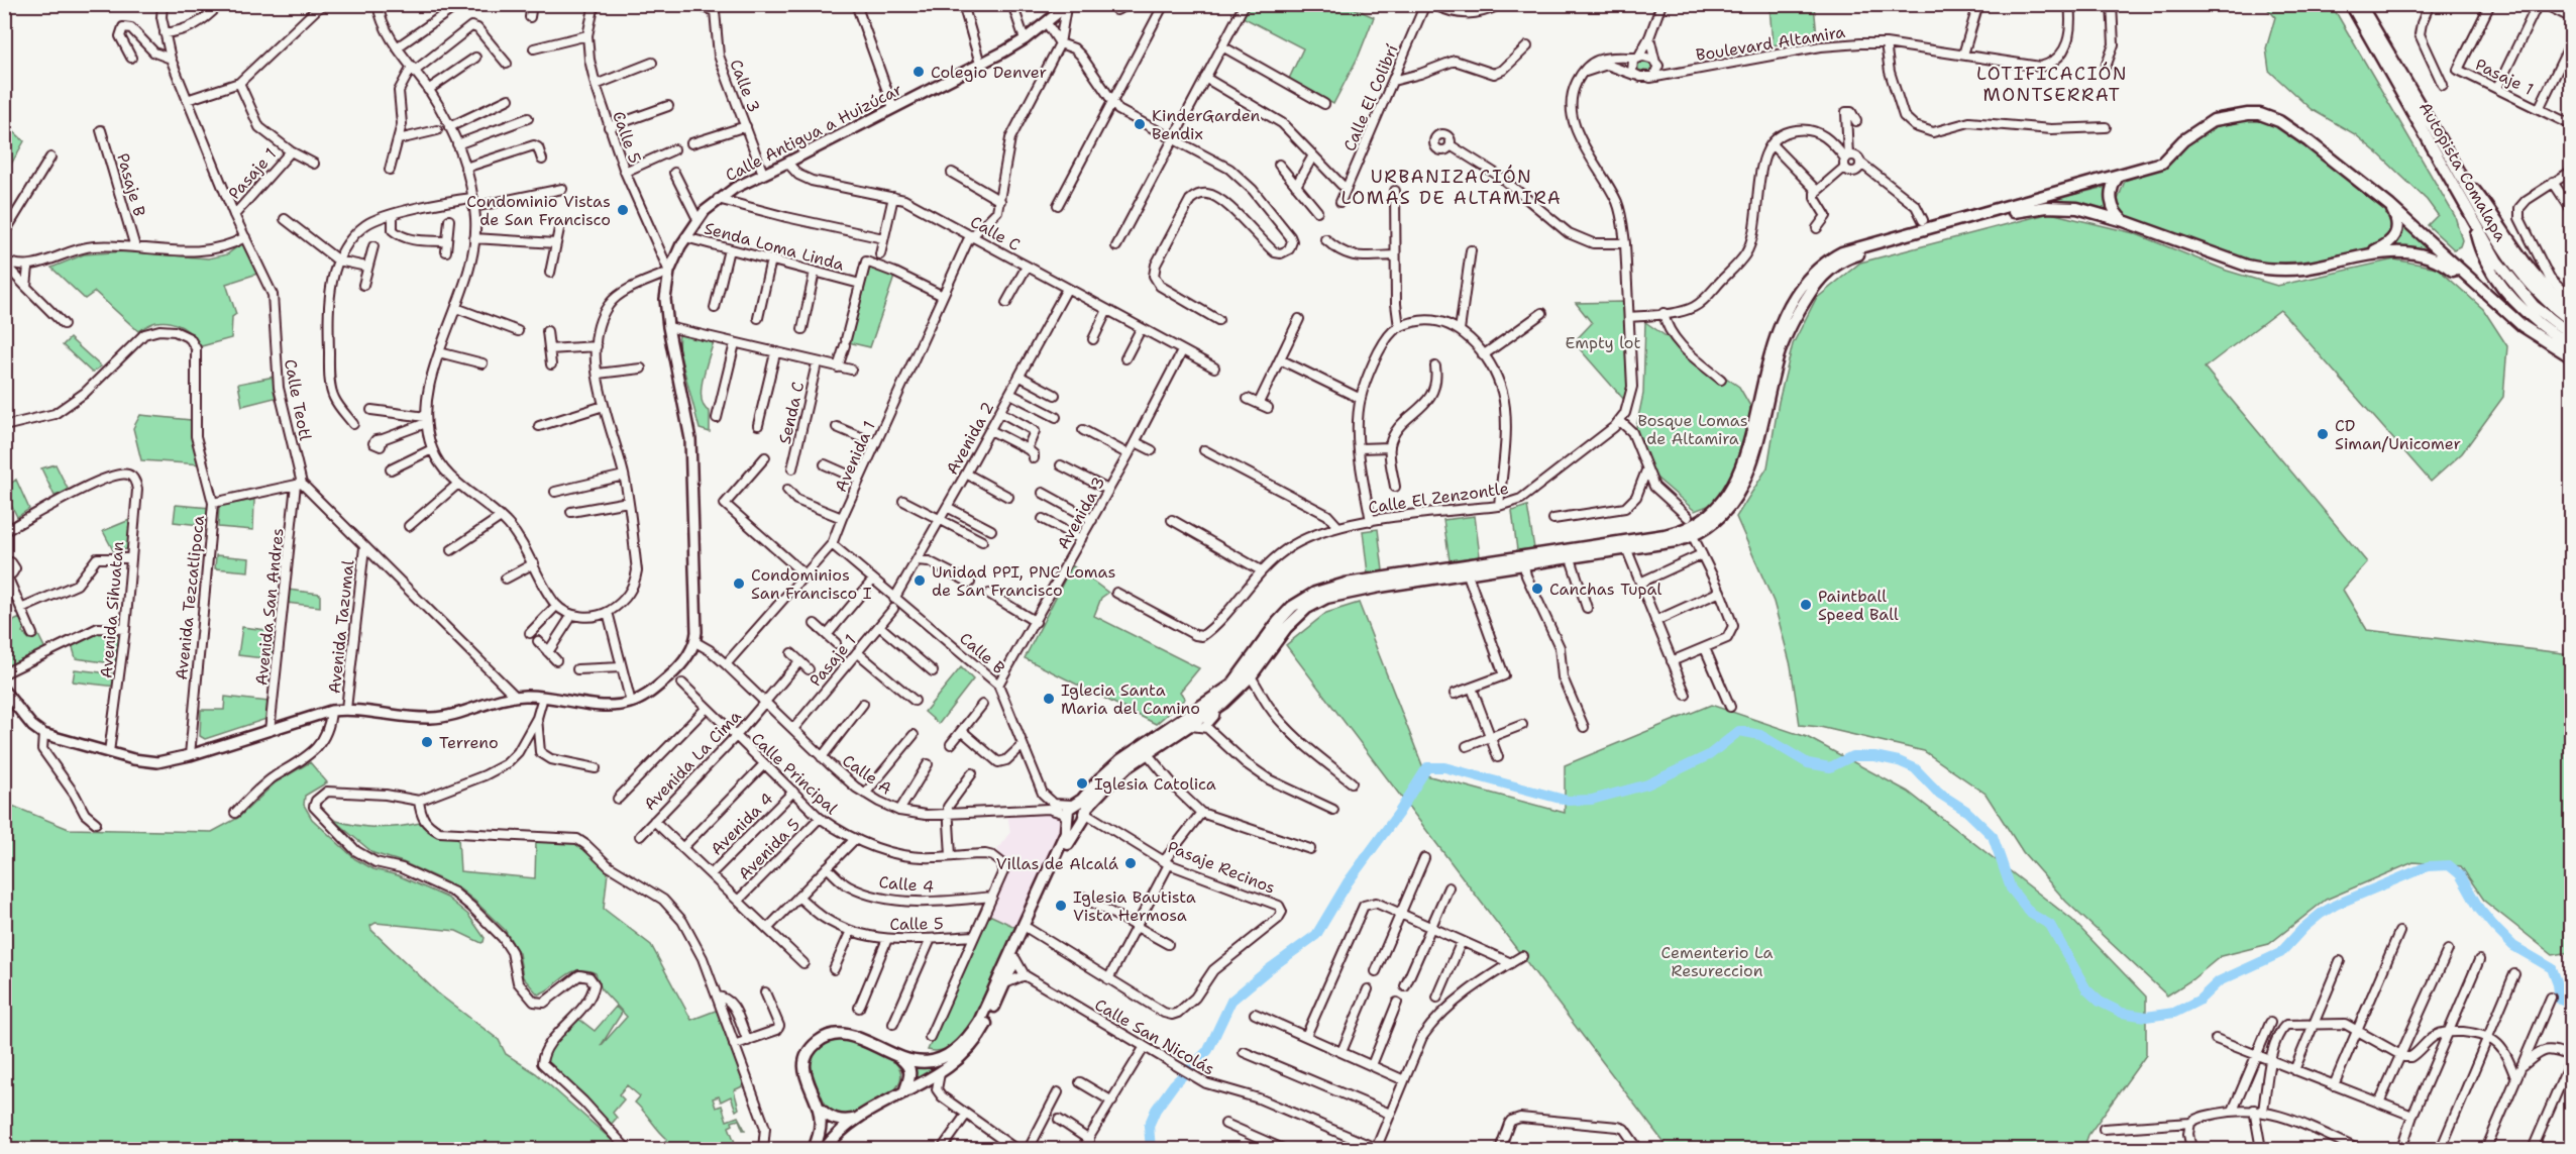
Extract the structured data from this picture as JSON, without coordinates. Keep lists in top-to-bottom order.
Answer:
{
  "streets": {
    "highway": ["Autopista Comalapa"],
    "main road": ["Calle Antigua a Huizúcar"],
    "street": [
      "Boulevard Altamira",
      "Pasaje 1",
      "Calle 3",
      "Calle El Colibrí",
      "Calle 5",
      "Pasaje B",
      "Calle C",
      "Senda Loma Linda",
      "Calle Teotl",
      "Senda C",
      "Avenida 2",
      "Avenida 1",
      "Calle El Zenzontle",
      "Avenida 3",
      "Avenida Tezcatlipoca",
      "Avenida San Andres",
      "Avenida Sihuatan",
      "Avenida Tazumal",
      "Calle B",
      "Avenida La Cima",
      "Calle Principal",
      "Calle A",
      "Avenida 4",
      "Avenida 5",
      "Pasaje Recinos",
      "Calle 4",
      "Calle San Nicolás"
    ]
  },
  "crossings": [
    ["Pasaje 1", "Calle Teotl"],
    ["Pasaje 1", "Calle A"],
    ["Calle 3", "Calle Antigua a Huizúcar"],
    ["Calle Antigua a Huizúcar", "Calle 5"],
    ["Calle Antigua a Huizúcar", "Calle C"],
    ["Calle Antigua a Huizúcar", "Senda Loma Linda"],
    ["Calle Antigua a Huizúcar", "Calle A"],
    ["Calle 5", "Calle Principal"],
    ["Calle C", "Avenida 2"],
    ["Calle C", "Avenida 1"],
    ["Calle C", "Avenida 3"],
    ["Senda Loma Linda", "Avenida 1"],
    ["Calle Teotl", "Avenida San Andres"],
    ["Avenida 2", "Calle B"],
    ["Avenida 1", "Calle B"],
    ["Avenida 1", "Calle A"],
    ["Avenida 3", "Calle B"],
    ["Avenida La Cima", "Calle Principal"],
    ["Avenida La Cima", "Calle A"],
    ["Calle Principal", "Avenida 4"],
    ["Calle Principal", "Avenida 5"],
    ["Calle Principal", "Calle 4"],
    ["Calle A", "Pasaje Recinos"]
  ],
  "districts": ["LOTIFICACIÓN MONTSERRAT", "URBANIZACIÓN LOMAS DE ALTAMIRA"],
  "parks": ["Empty lot", "Bosque Lomas de Altamira", "Cementerio La Resureccion"],
  "places": [
    "Colegio Denver",
    "KinderGarden Bendix",
    "Condominio Vistas de San Francisco",
    "CD Siman/Unicomer",
    "Unidad PPI, PNC Lomas de San Francisco",
    "Condominios San Francisco I",
    "Canchas Tupal",
    "Paintball Speed Ball",
    "Iglecia Santa Maria del Camino",
    "Terreno",
    "Iglesia Catolica",
    "Villas de Alcalá",
    "Iglesia Bautista Vista Hermosa"
  ]
}
